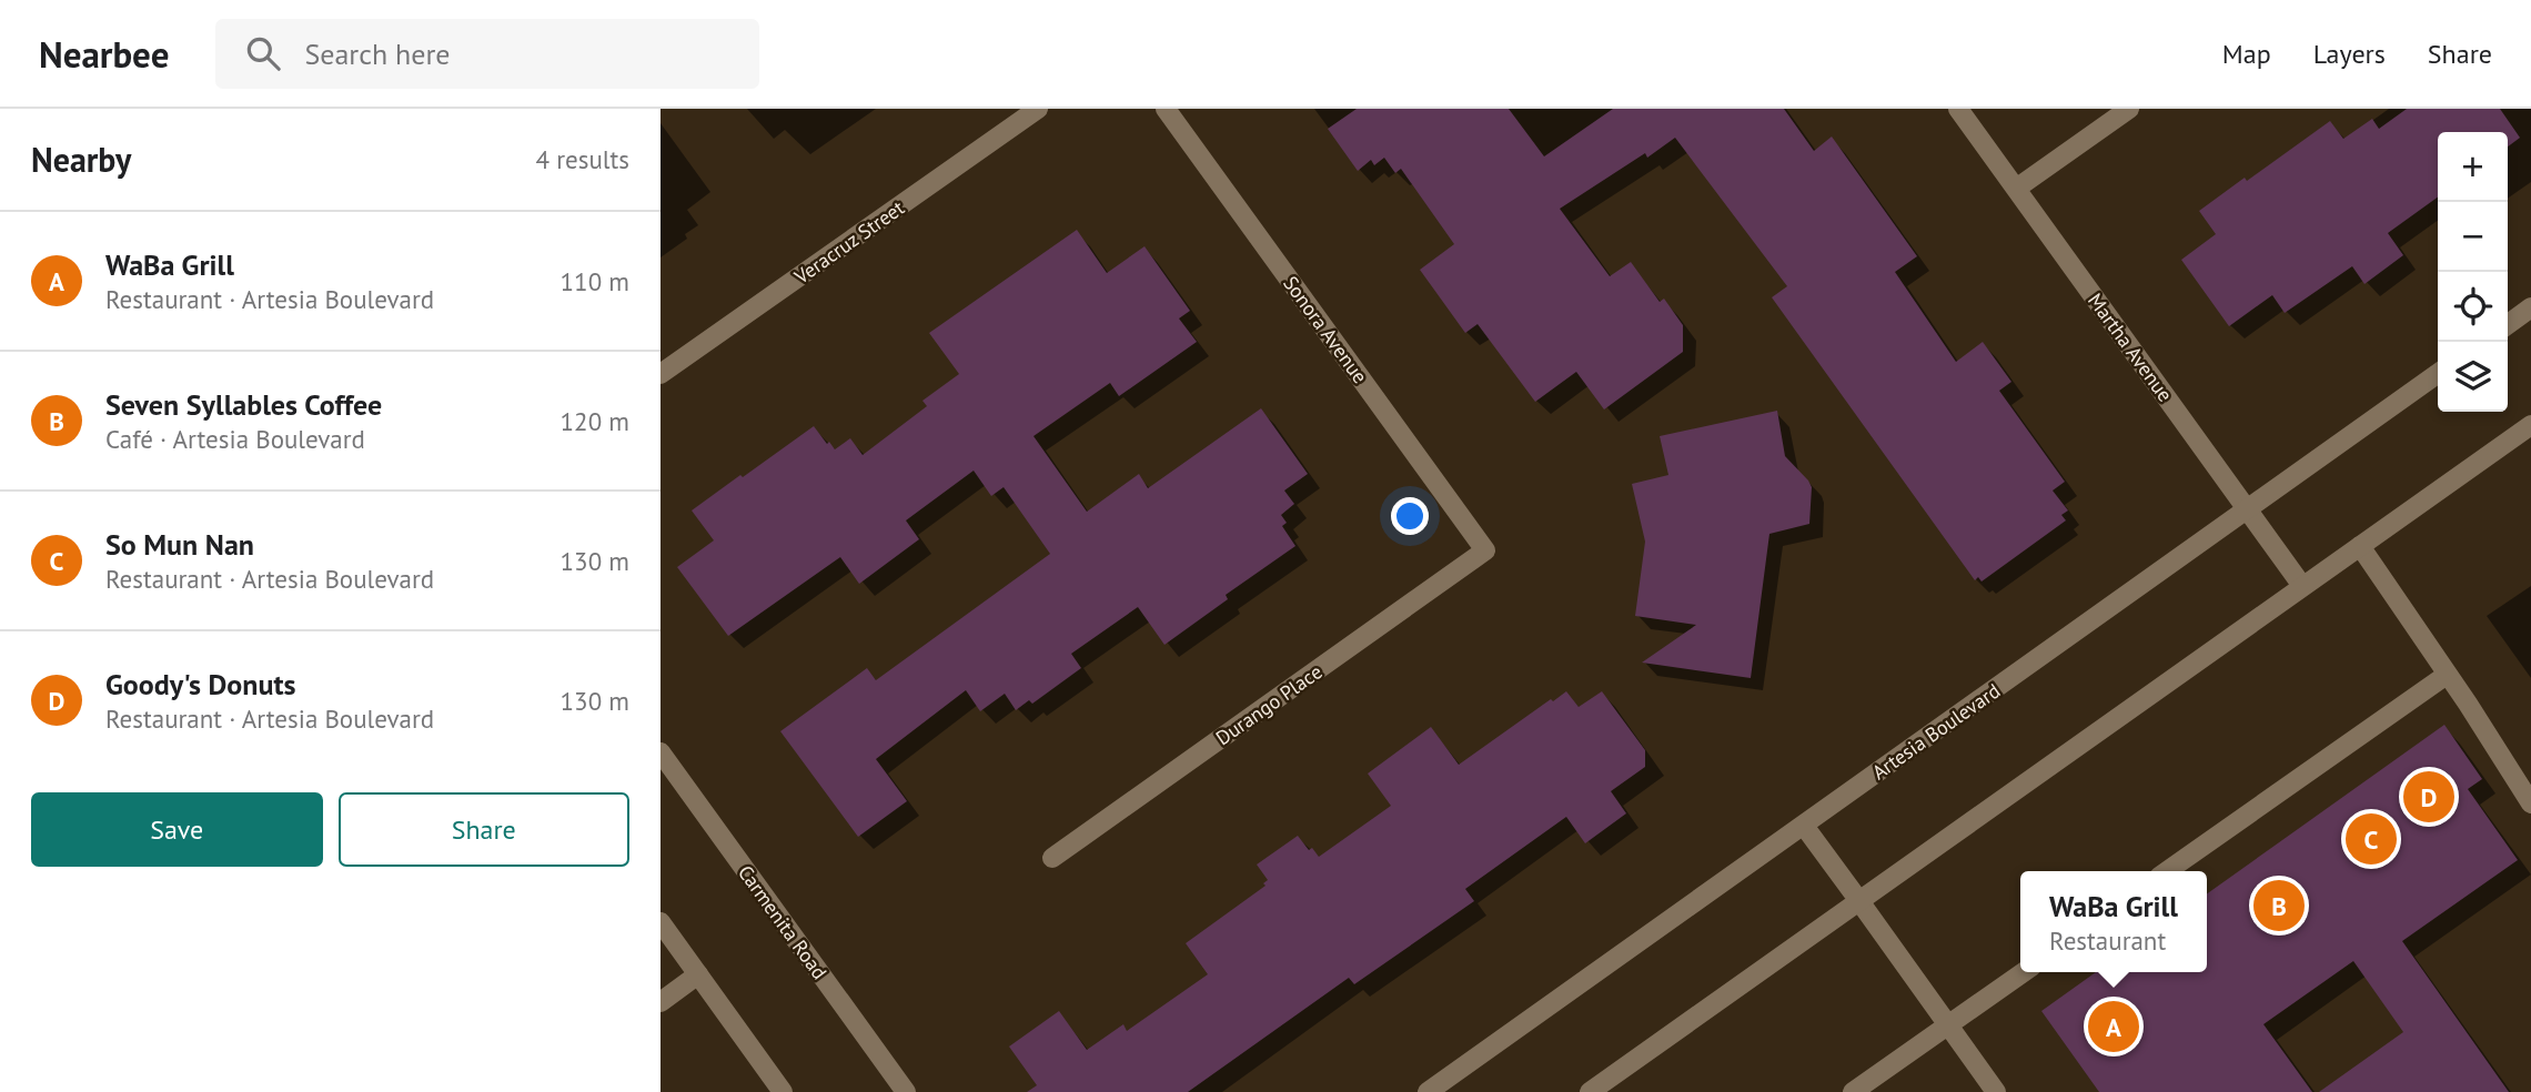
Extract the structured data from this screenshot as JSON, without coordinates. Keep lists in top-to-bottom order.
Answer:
{
  "streets": {
    "main road": [
      "Veracruz Street",
      "Sonora Avenue",
      "Martha Avenue",
      "Durango Place",
      "Artesia Boulevard",
      "Carmenita Road"
    ]
  },
  "crossings": [
    ["Sonora Avenue", "Durango Place"],
    ["Martha Avenue", "Artesia Boulevard"]
  ],
  "page": {
    "header": "Nearbee",
    "search": "Search here",
    "nav": ["Map", "Layers", "Share"],
    "heading": ["Nearby", "4 results"],
    "map_buttons": ["+", "−"],
    "list": [
      {
        "mark": "A",
        "name": "WaBa Grill",
        "note": "Restaurant · Artesia Boulevard",
        "value": "110 m"
      },
      {
        "mark": "B",
        "name": "Seven Syllables Coffee",
        "note": "Café · Artesia Boulevard",
        "value": "120 m"
      },
      {
        "mark": "C",
        "name": "So Mun Nan",
        "note": "Restaurant · Artesia Boulevard",
        "value": "130 m"
      },
      {
        "mark": "D",
        "name": "Goody's Donuts",
        "note": "Restaurant · Artesia Boulevard",
        "value": "130 m"
      }
    ],
    "pins": [
      "D",
      "C",
      "B",
      "A"
    ],
    "buttons": ["Save", "Share"],
    "popup": ["WaBa Grill", "Restaurant"]
  }
}
